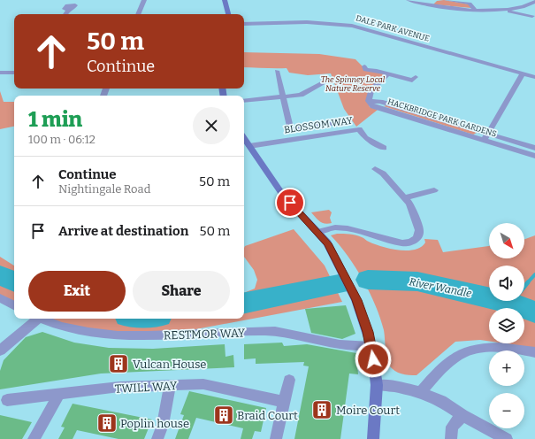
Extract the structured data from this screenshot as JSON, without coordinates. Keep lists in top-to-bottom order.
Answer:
{
  "streets": {
    "street": [
      "DALE PARK AVENUE",
      "HACKBRIDGE PARK GARDENS",
      "BLOSSOM WAY",
      "RESTMOR WAY",
      "TWILL WAY"
    ]
  },
  "water": ["River Wandle"],
  "parks": ["The Spinney Local Nature Reserve"],
  "places": {
    "building": [
      "Vulcan House",
      "Moire Court",
      "Braid Court",
      "Poplin house"
    ]
  },
  "north": "bottom right",
  "page": {
    "turn": ["50 m", "Continue"],
    "heading": ["1 min", "100 m · 06:12"],
    "list": [
      {
        "name": "Continue",
        "note": "Nightingale Road",
        "value": "50 m"
      },
      {
        "name": "Arrive at destination",
        "value": "50 m"
      }
    ],
    "map_buttons": ["+", "−"],
    "buttons": ["Exit", "Share"]
  }
}
